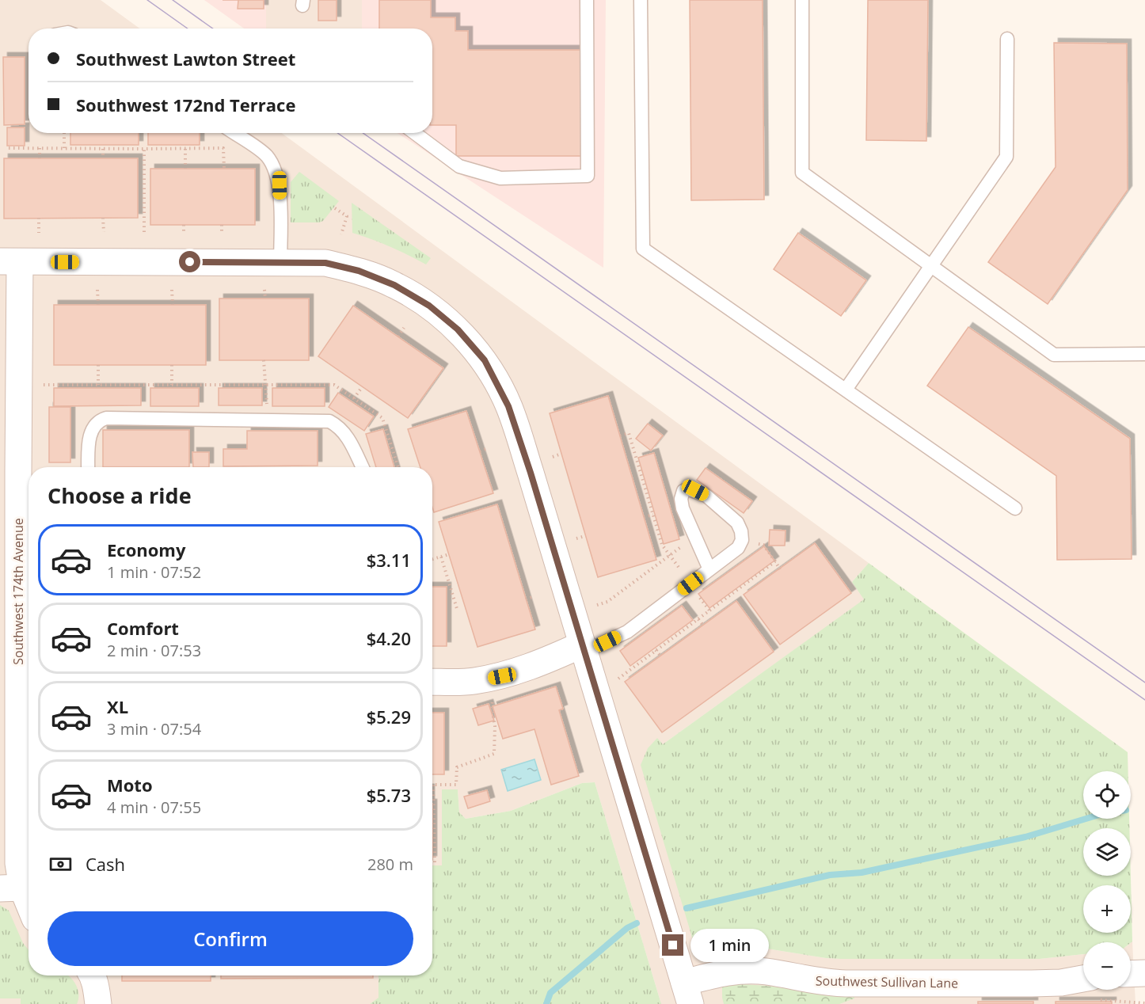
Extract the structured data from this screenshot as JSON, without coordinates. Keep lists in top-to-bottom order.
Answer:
{
  "streets": {
    "street": ["Southwest 174th Avenue", "Southwest Sullivan Lane"]
  },
  "page": {
    "banner": ["Southwest Lawton Street", "Southwest 172nd Terrace"],
    "heading": "Choose a ride",
    "list": [
      {
        "name": "Economy",
        "note": "1 min · 07:52",
        "value": "$3.11"
      },
      {
        "name": "Comfort",
        "note": "2 min · 07:53",
        "value": "$4.20"
      },
      {
        "name": "XL",
        "note": "3 min · 07:54",
        "value": "$5.29"
      },
      {
        "name": "Moto",
        "note": "4 min · 07:55",
        "value": "$5.73"
      }
    ],
    "map_buttons": ["+", "−"],
    "pay": ["Cash", "280 m"],
    "buttons": "Confirm",
    "bubble": "1 min"
  }
}
